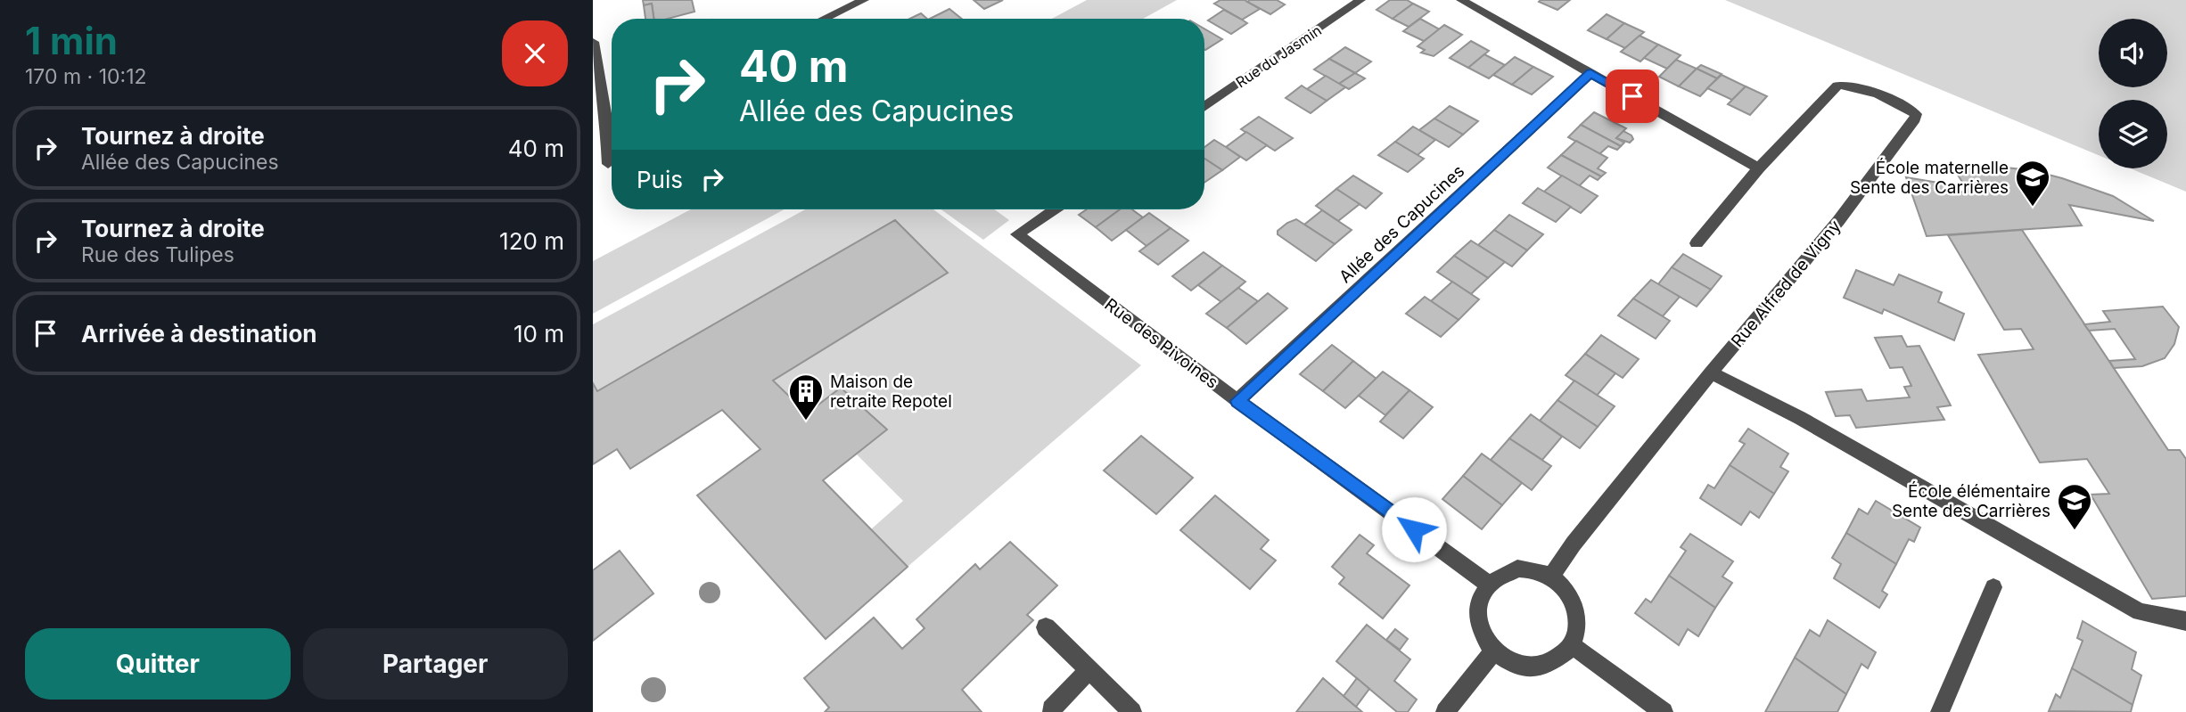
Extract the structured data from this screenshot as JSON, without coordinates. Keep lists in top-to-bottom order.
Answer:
{
  "streets": {
    "street": [
      "Rue du Jasmin",
      "Allée des Capucines",
      "Rue Alfred de Vigny",
      "Rue des Pivoines"
    ]
  },
  "crossings": [
    ["Allée des Capucines", "Rue des Pivoines"],
    ["Rue Alfred de Vigny", "Rue des Pivoines"]
  ],
  "places": {
    "school or university": ["École maternelle Sente des Carrières", "École élémentaire Sente des Carrières"],
    "building": ["Maison de retraite Repotel"]
  },
  "page": {
    "heading": ["1 min", "170 m · 10:12"],
    "turn": ["40 m", "Allée des Capucines"],
    "list": [
      {
        "name": "Tournez à droite",
        "note": "Allée des Capucines",
        "value": "40 m"
      },
      {
        "name": "Tournez à droite",
        "note": "Rue des Tulipes",
        "value": "120 m"
      },
      {
        "name": "Arrivée à destination",
        "value": "10 m"
      }
    ],
    "then": "Puis",
    "buttons": ["Quitter", "Partager"]
  }
}
